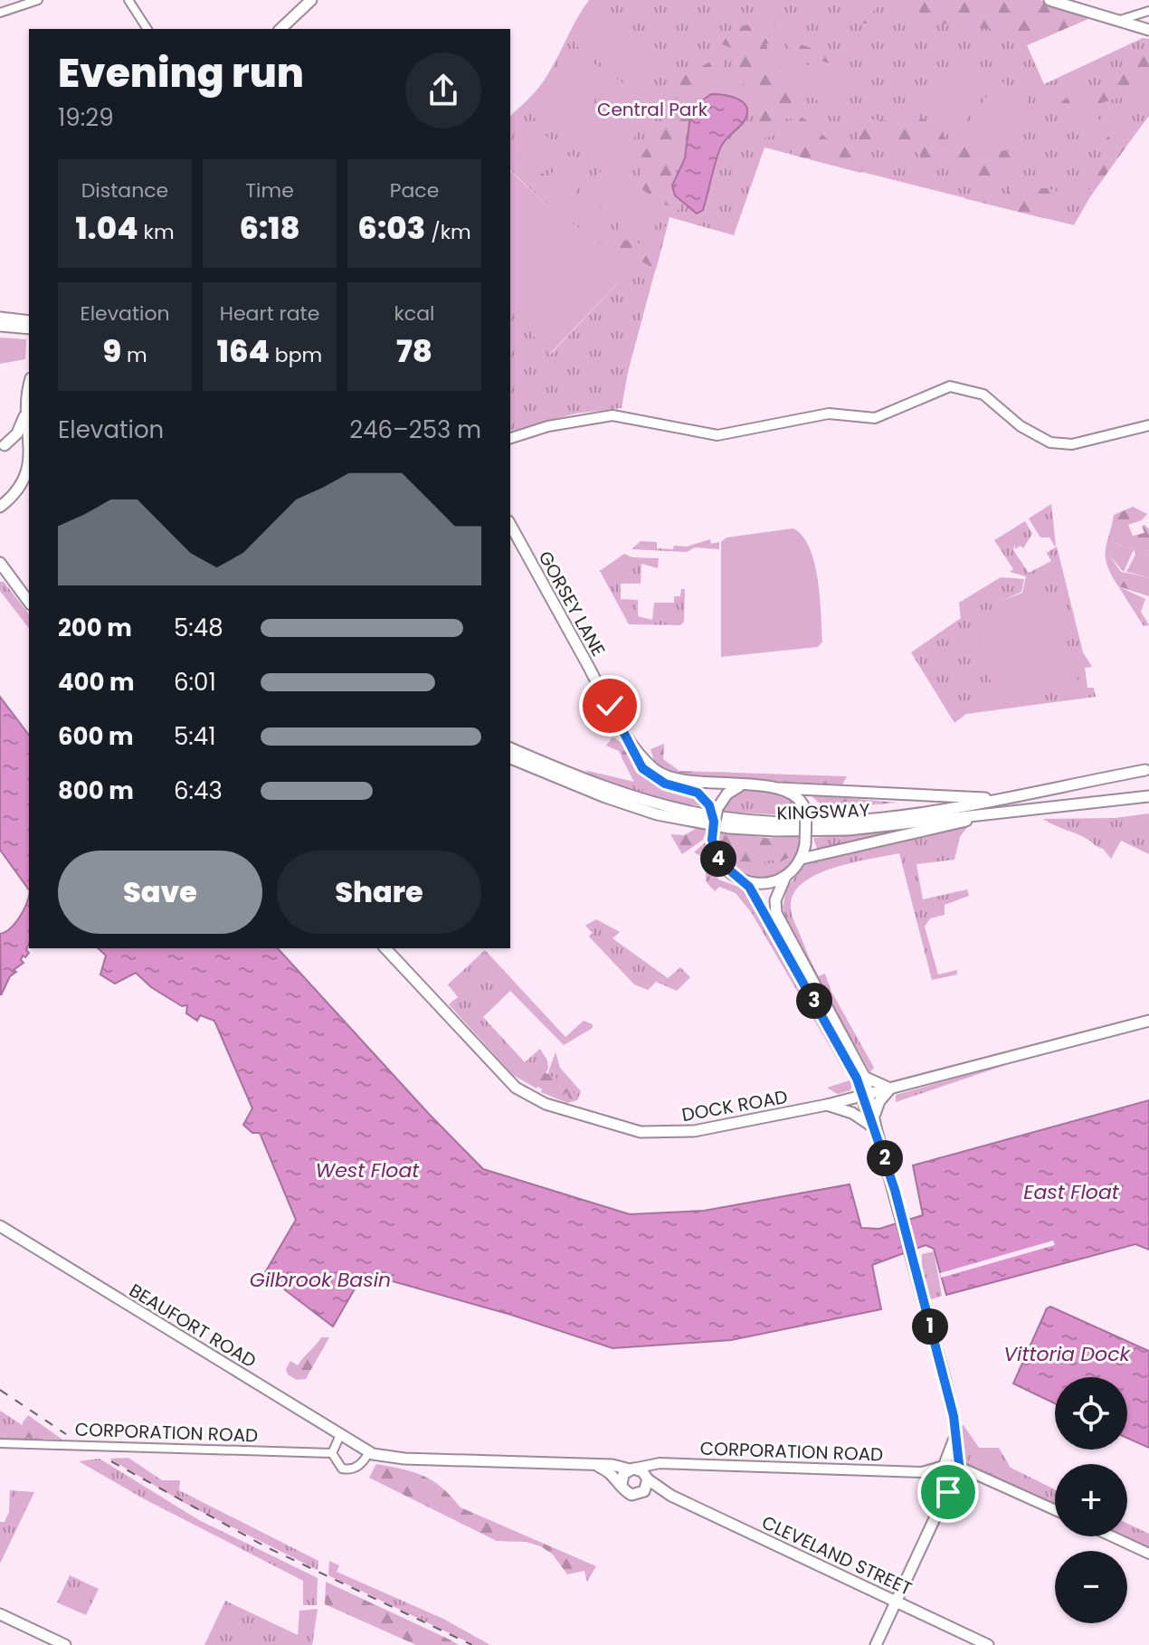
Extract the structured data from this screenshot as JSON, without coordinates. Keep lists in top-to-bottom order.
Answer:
{
  "streets": {
    "main road": [
      "GORSEY LANE",
      "KINGSWAY",
      "DOCK ROAD",
      "BEAUFORT ROAD",
      "CORPORATION ROAD",
      "CLEVELAND STREET"
    ]
  },
  "crossings": [
    ["BEAUFORT ROAD", "CORPORATION ROAD"],
    ["CORPORATION ROAD", "CLEVELAND STREET"]
  ],
  "water": [
    "West Float",
    "East Float",
    "Gilbrook Basin",
    "Vittoria Dock"
  ],
  "parks": ["Central Park"],
  "page": {
    "heading": ["Evening run", "19:29"],
    "stats": [
      ["Distance", "1.04 km"],
      ["Time", "6:18"],
      ["Pace", "6:03 /km"],
      ["Elevation", "9 m"],
      ["Heart rate", "164 bpm"],
      ["kcal", "78"]
    ],
    "chart": ["Elevation", "246–253 m"],
    "list": [
      {
        "name": "200 m",
        "note": "5:48"
      },
      {
        "name": "400 m",
        "note": "6:01"
      },
      {
        "name": "600 m",
        "note": "5:41"
      },
      {
        "name": "800 m",
        "note": "6:43"
      }
    ],
    "buttons": ["Save", "Share"],
    "pins": [
      "4",
      "3",
      "2",
      "1"
    ],
    "map_buttons": ["+", "−"]
  }
}
